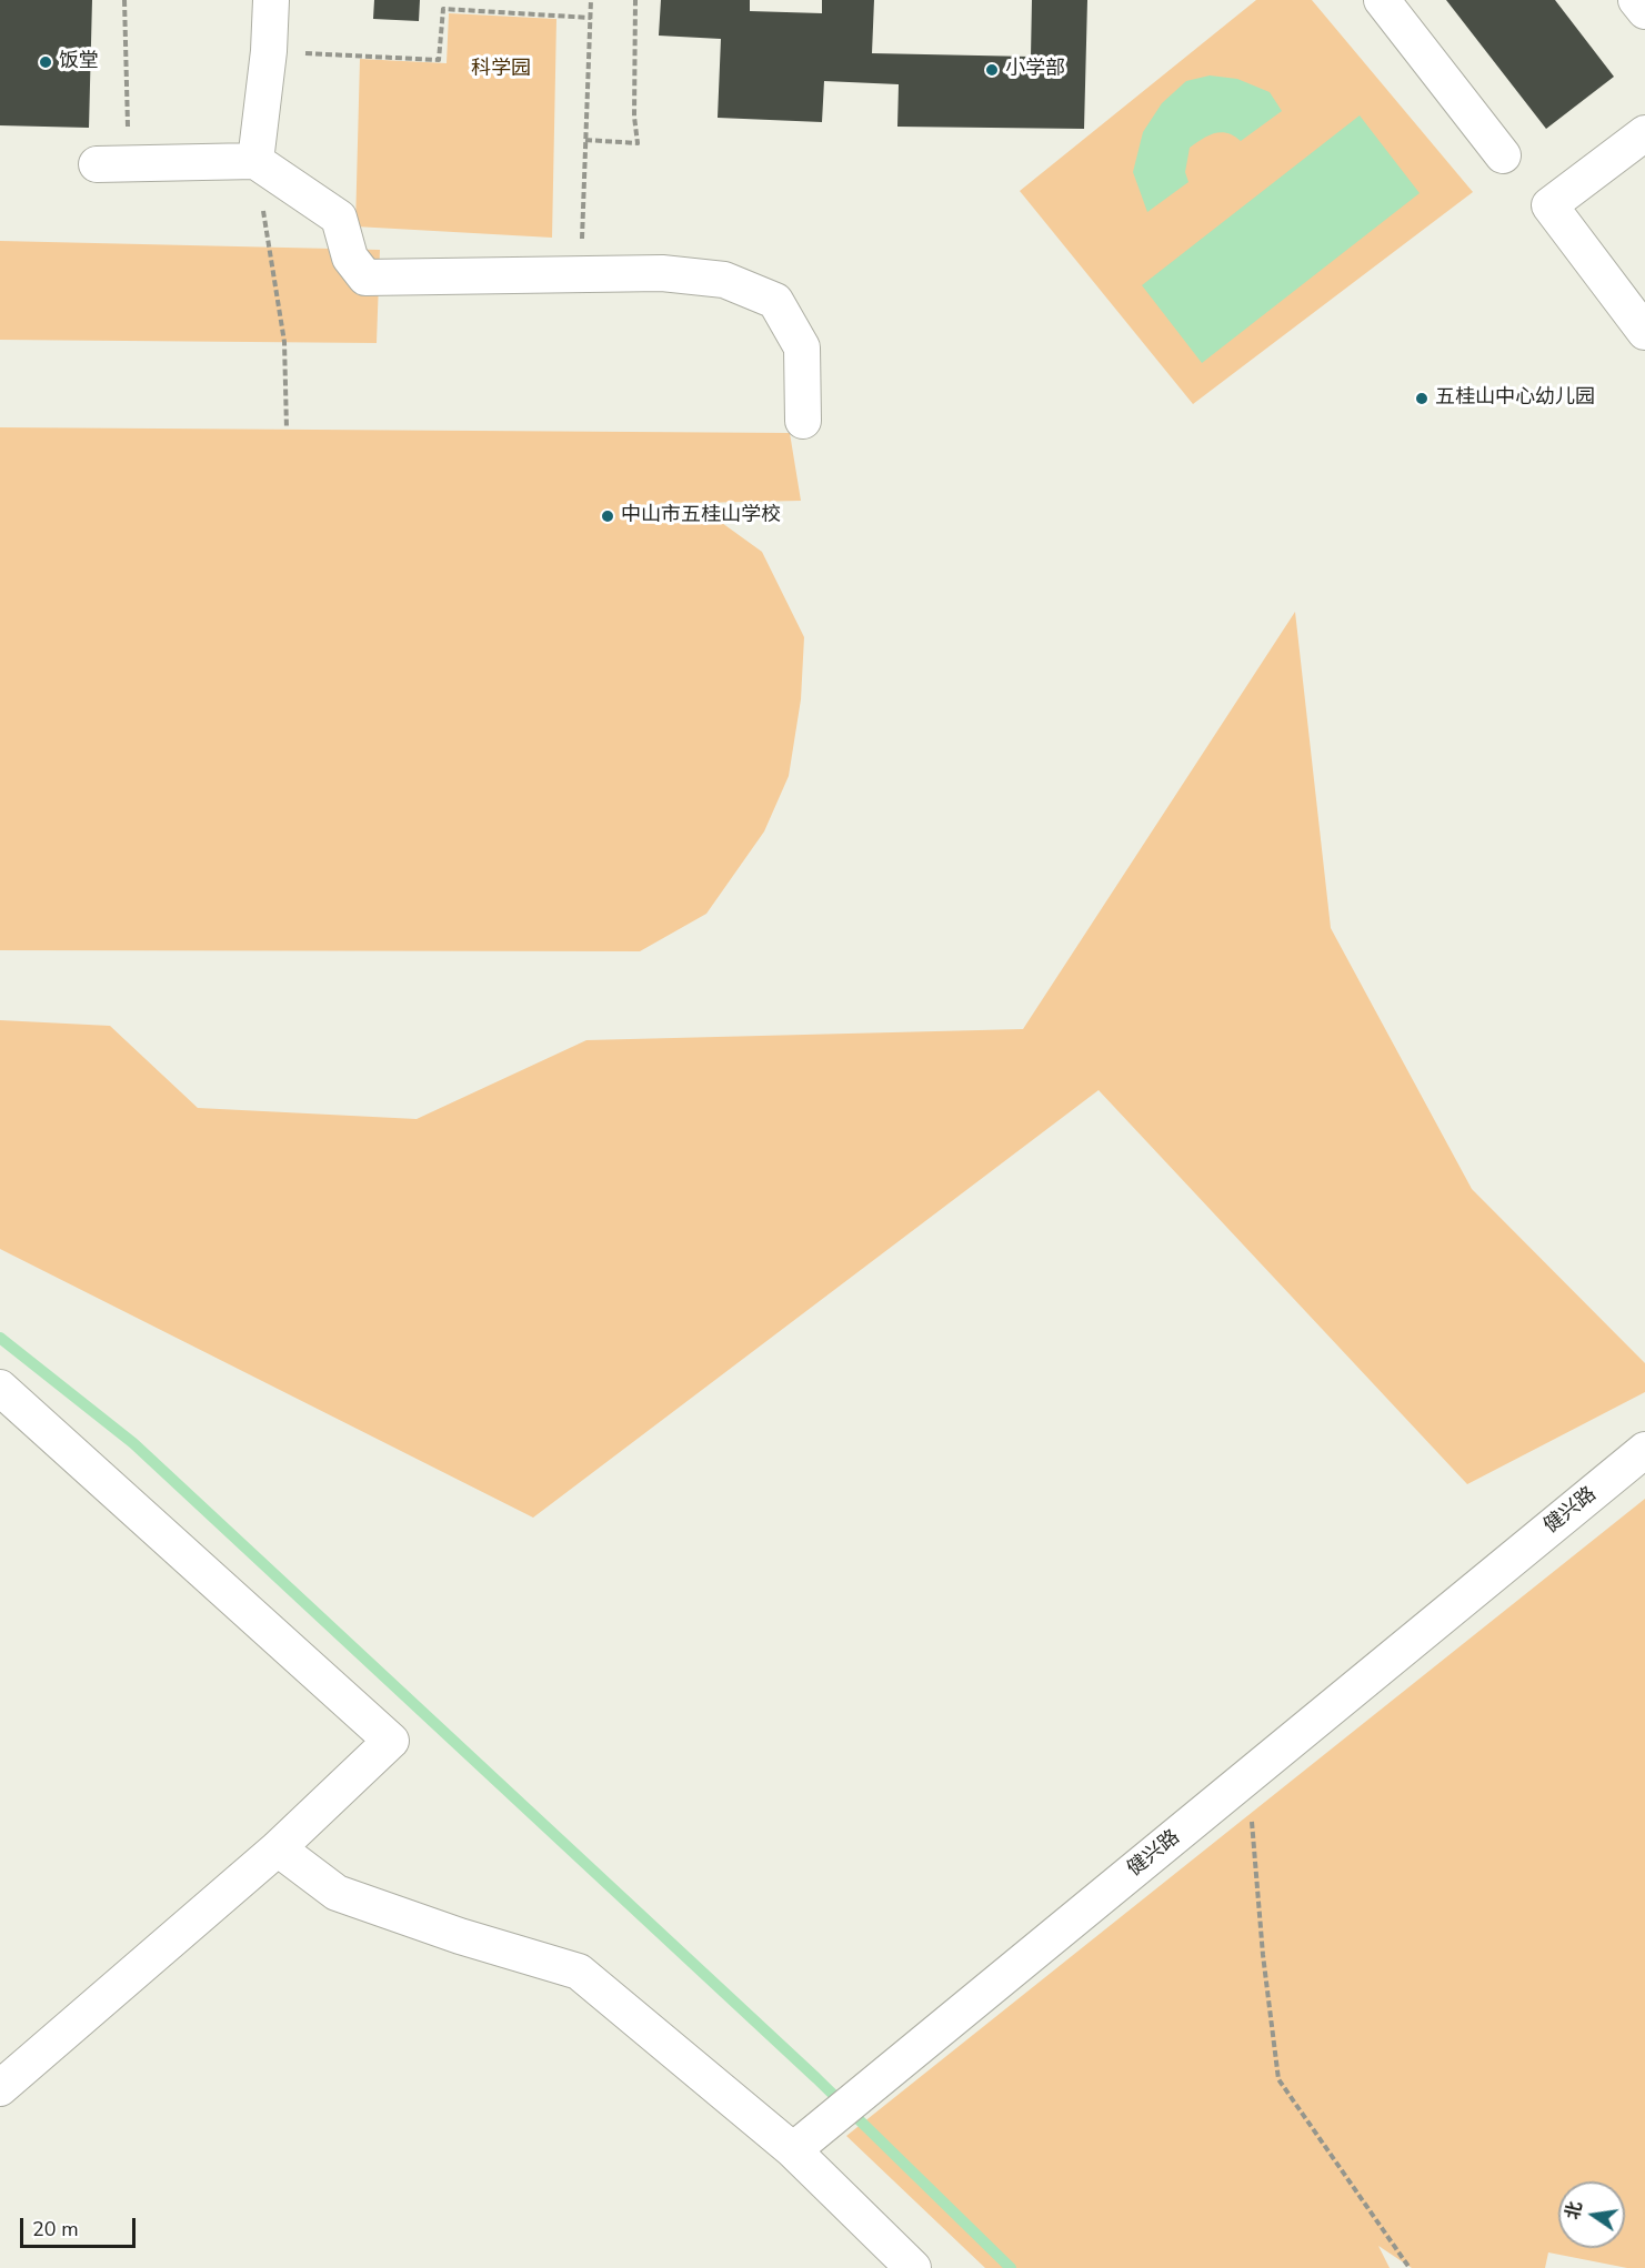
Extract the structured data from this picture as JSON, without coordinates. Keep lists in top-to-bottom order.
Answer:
{
  "streets": {
    "street": ["健兴路"]
  },
  "parks": ["科学园"],
  "places": [
    "饭堂",
    "小学部",
    "五桂山中心幼儿园",
    "中山市五桂山学校"
  ],
  "scale_bar": "20 m",
  "north": "left"
}
